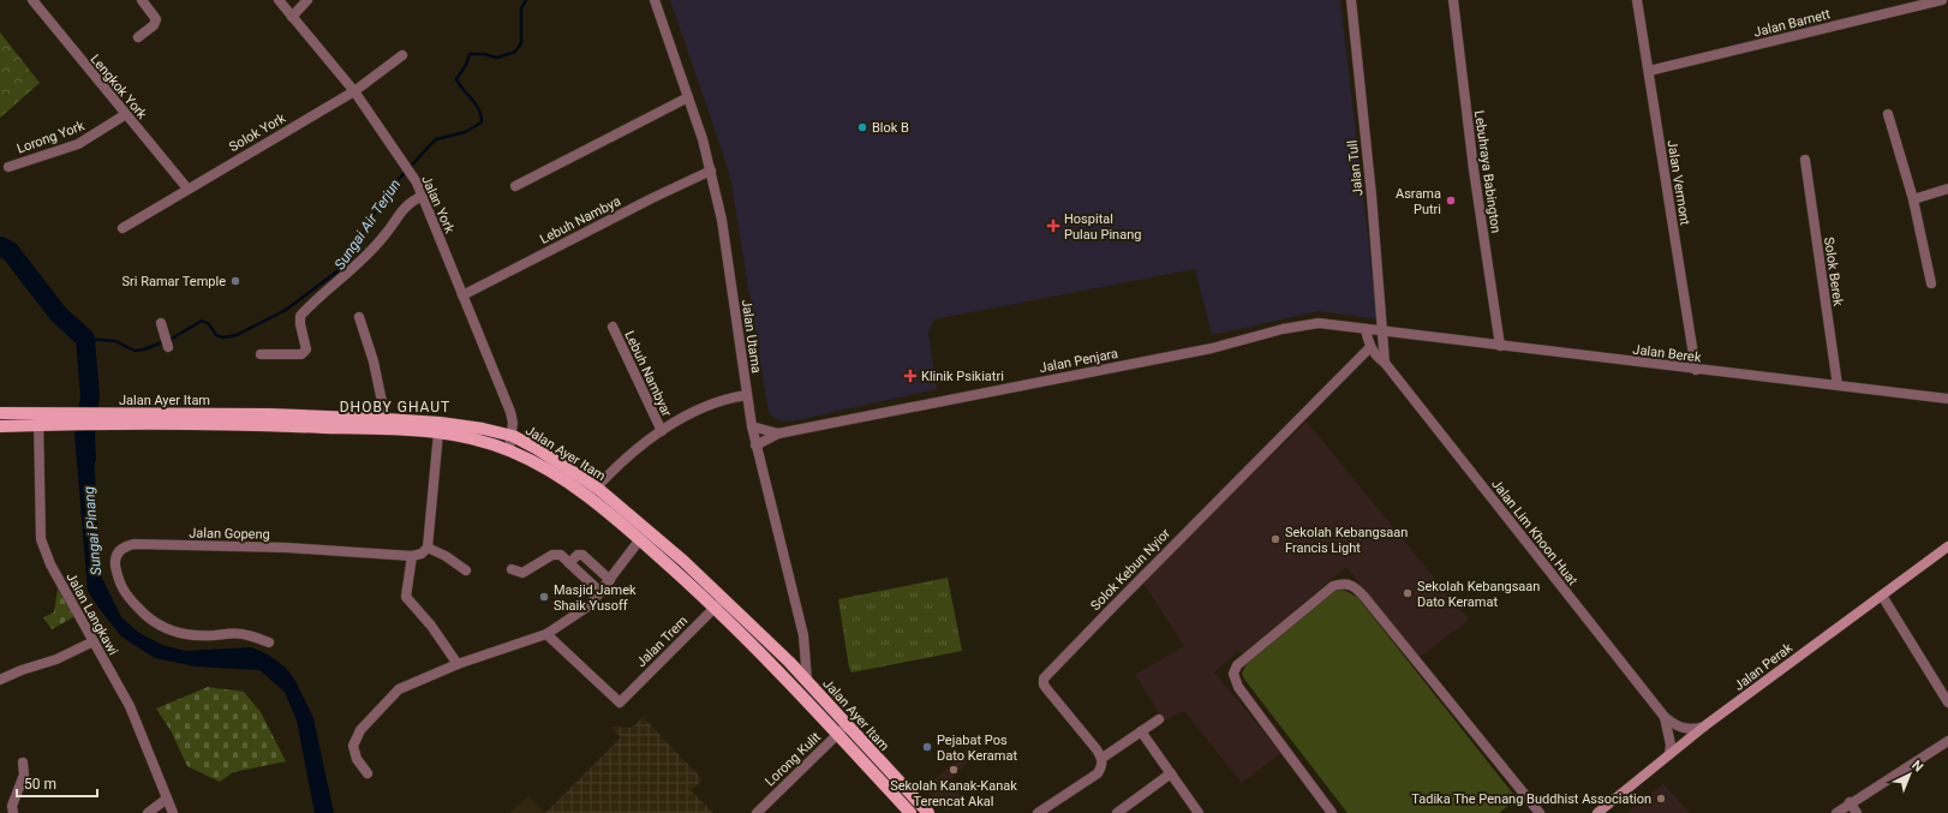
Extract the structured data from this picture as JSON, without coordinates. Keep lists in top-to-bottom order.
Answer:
{
  "streets": {
    "main road": ["Jalan Ayer Itam", "Jalan Perak"],
    "street": [
      "Jalan Barnett",
      "Lengkok York",
      "Solok York",
      "Lorong York",
      "Jalan Tull",
      "Lebuhraya Babington",
      "Jalan Vermont",
      "Jalan York",
      "Lebuh Nambya",
      "Solok Berek",
      "Jalan Utama",
      "Jalan Berek",
      "Jalan Penjara",
      "Lebuh Nambyar",
      "Jalan Lim Khoon Huat",
      "Jalan Gopeng",
      "Solok Kebun Nyior",
      "Jalan Langkawi",
      "Jalan Trem",
      "Lorong Kulit"
    ]
  },
  "crossings": [
    ["Jalan Barnett", "Jalan Vermont"],
    ["Lengkok York", "Solok York"],
    ["Lengkok York", "Lorong York"],
    ["Solok York", "Jalan York"],
    ["Jalan Tull", "Jalan Berek"],
    ["Jalan Tull", "Jalan Penjara"],
    ["Lebuhraya Babington", "Jalan Berek"],
    ["Jalan Vermont", "Jalan Berek"],
    ["Jalan York", "Lebuh Nambya"],
    ["Jalan York", "Jalan Ayer Itam"],
    ["Lebuh Nambya", "Jalan Utama"],
    ["Solok Berek", "Jalan Berek"],
    ["Jalan Utama", "Jalan Penjara"],
    ["Jalan Utama", "Jalan Ayer Itam"],
    ["Jalan Berek", "Jalan Penjara"],
    ["Jalan Penjara", "Jalan Lim Khoon Huat"],
    ["Jalan Ayer Itam", "Jalan Langkawi"],
    ["Jalan Ayer Itam", "Jalan Trem"],
    ["Jalan Ayer Itam", "Lorong Kulit"],
    ["Jalan Lim Khoon Huat", "Solok Kebun Nyior"],
    ["Jalan Lim Khoon Huat", "Jalan Perak"]
  ],
  "districts": ["DHOBY GHAUT"],
  "water": ["Sungai Air Terjun", "Sungai Pinang"],
  "places": {
    "other": [
      "Blok B",
      "Asrama Putri",
      "Sri Ramar Temple",
      "Sekolah Kebangsaan Francis Light",
      "Sekolah Kebangsaan Dato Keramat",
      "Masjid Jamek Shaik Yusoff",
      "Pejabat Pos Dato Keramat",
      "Sekolah Kanak-Kanak Terencat Akal",
      "Tadika The Penang Buddhist Association"
    ],
    "health": ["Hospital Pulau Pinang", "Klinik Psikiatri"]
  },
  "scale_bar": "50 m",
  "north": "top right"
}
